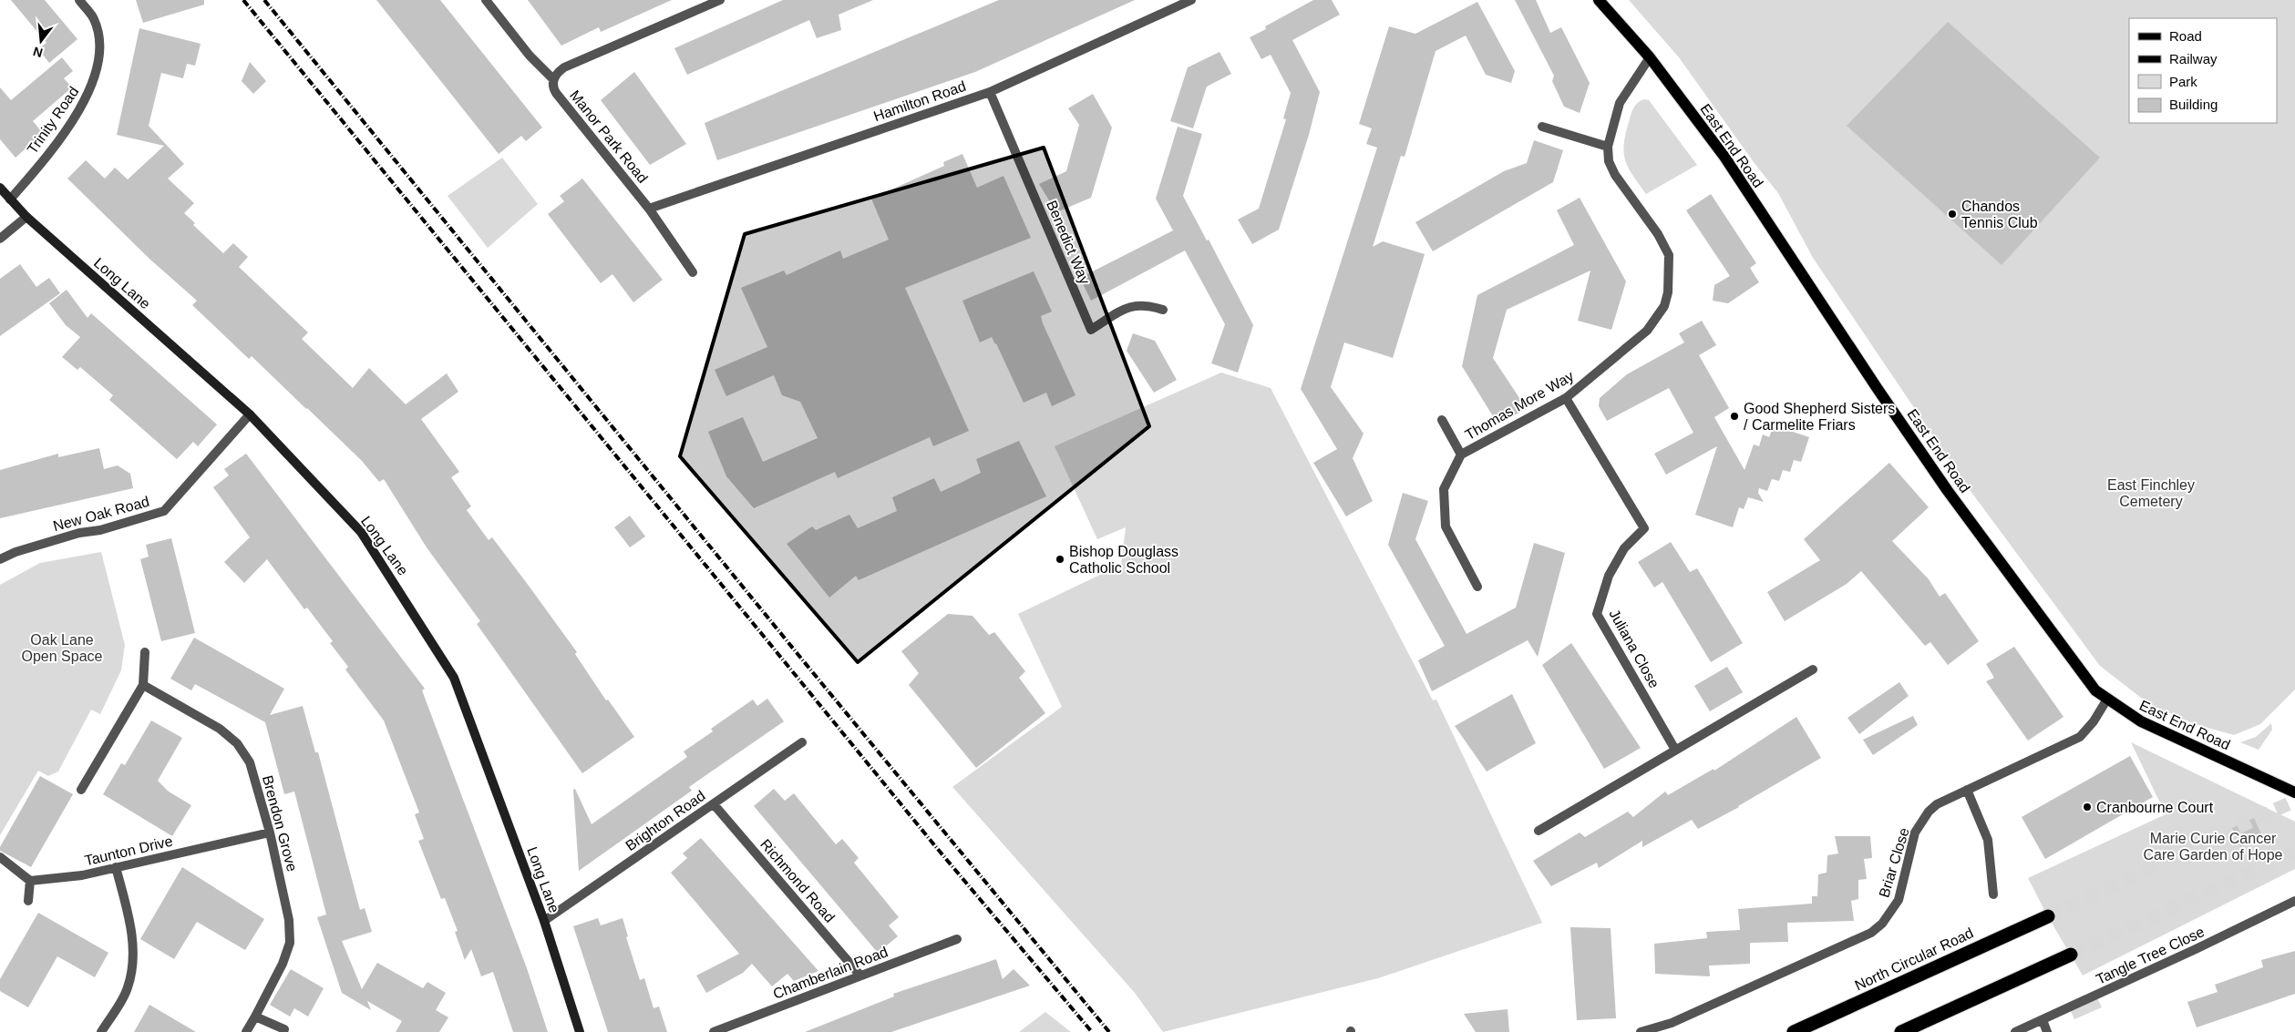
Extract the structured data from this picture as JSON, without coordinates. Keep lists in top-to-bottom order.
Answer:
{
  "streets": {
    "highway": ["North Circular Road"],
    "main road": ["East End Road"],
    "street": [
      "Hamilton Road",
      "Trinity Road",
      "Manor Park Road",
      "Benedict Way",
      "Long Lane",
      "Thomas More Way",
      "New Oak Road",
      "Juliana Close",
      "Brighton Road",
      "Brendon Grove",
      "Taunton Drive",
      "Briar Close",
      "Richmond Road",
      "Tangle Tree Close",
      "Chamberlain Road"
    ]
  },
  "crossings": [
    ["Hamilton Road", "Manor Park Road"],
    ["Hamilton Road", "Benedict Way"],
    ["Trinity Road", "Long Lane"],
    ["East End Road", "Thomas More Way"],
    ["East End Road", "Briar Close"],
    ["Long Lane", "New Oak Road"],
    ["Long Lane", "Brighton Road"],
    ["Thomas More Way", "Juliana Close"],
    ["Brighton Road", "Richmond Road"],
    ["Brendon Grove", "Taunton Drive"],
    ["Richmond Road", "Chamberlain Road"]
  ],
  "parks": ["East Finchley Cemetery", "Oak Lane Open Space", "Marie Curie Cancer Care Garden of Hope"],
  "places": [
    "Chandos Tennis Club",
    "Good Shepherd Sisters / Carmelite Friars",
    "Bishop Douglass Catholic School",
    "Cranbourne Court"
  ],
  "legend": [
    "Road",
    "Railway",
    "Park",
    "Building"
  ],
  "north": "bottom"
}
